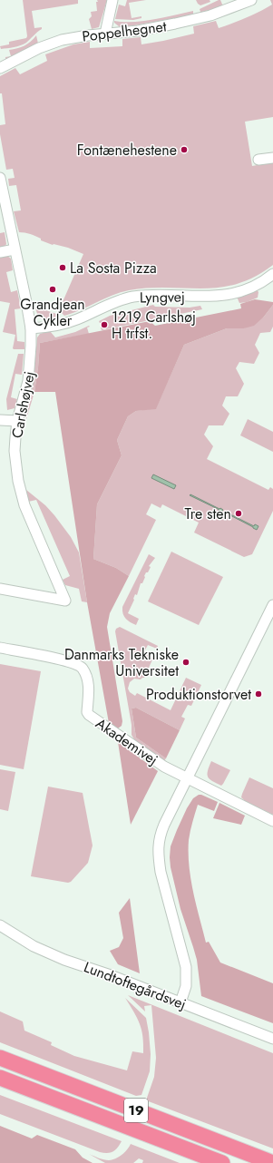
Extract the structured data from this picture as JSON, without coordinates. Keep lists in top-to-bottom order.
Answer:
{
  "streets": {
    "highway": ["19"],
    "street": [
      "Poppelhegnet",
      "Lyngvej",
      "Carlshøjvej",
      "Akademivej",
      "Lundtoftegårdsvej"
    ]
  },
  "crossings": [
    ["Lyngvej", "Carlshøjvej"]
  ],
  "places": [
    "Fontænehestene",
    "La Sosta Pizza",
    "Grandjean Cykler",
    "1219 Carlshøj H trfst.",
    "Tre sten",
    "Danmarks Tekniske Universitet",
    "Produktionstorvet"
  ]
}
